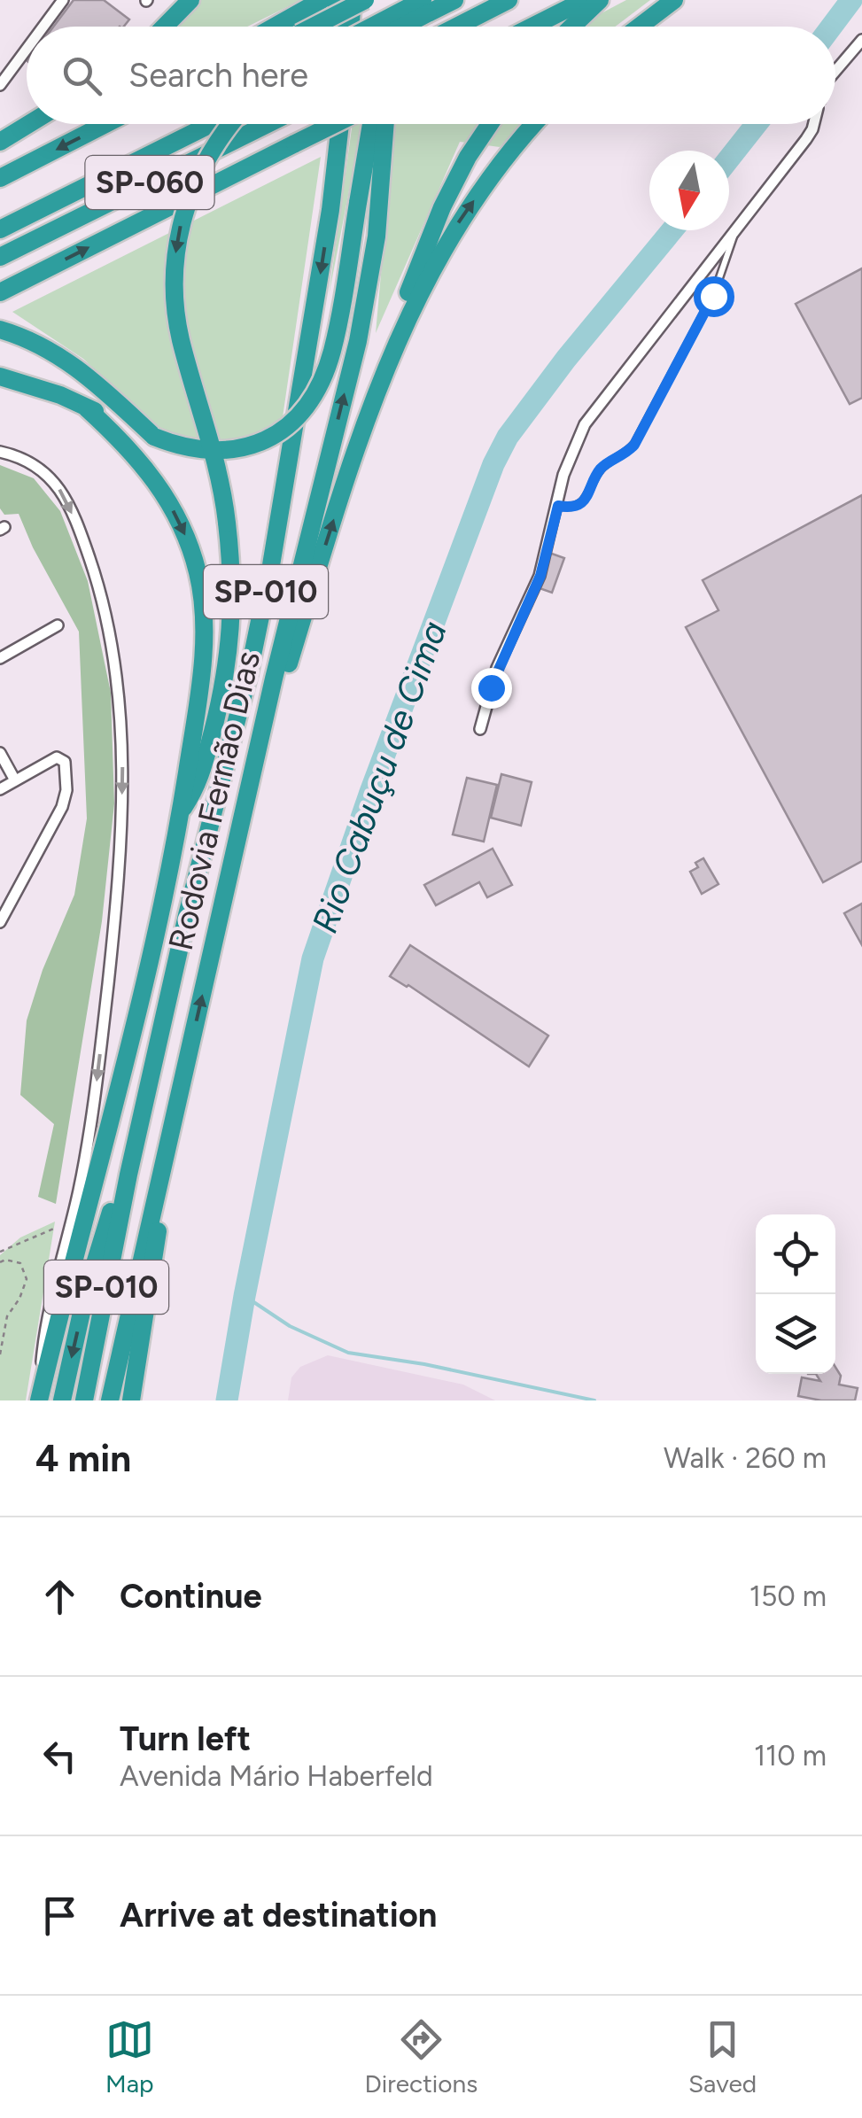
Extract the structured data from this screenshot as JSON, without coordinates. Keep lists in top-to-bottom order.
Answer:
{
  "streets": {
    "highway": ["SP-060", "SP-010", "Rodovia Fernão Dias"]
  },
  "water": ["Rio Cabuçu de Cima"],
  "north": "bottom",
  "page": {
    "search": "Search here",
    "heading": ["4 min", "Walk · 260 m"],
    "list": [
      ["Continue", "150 m"],
      ["Turn left", "Avenida Mário Haberfeld", "110 m"],
      "Arrive at destination"
    ],
    "nav": ["Map", "Directions", "Saved"]
  }
}
